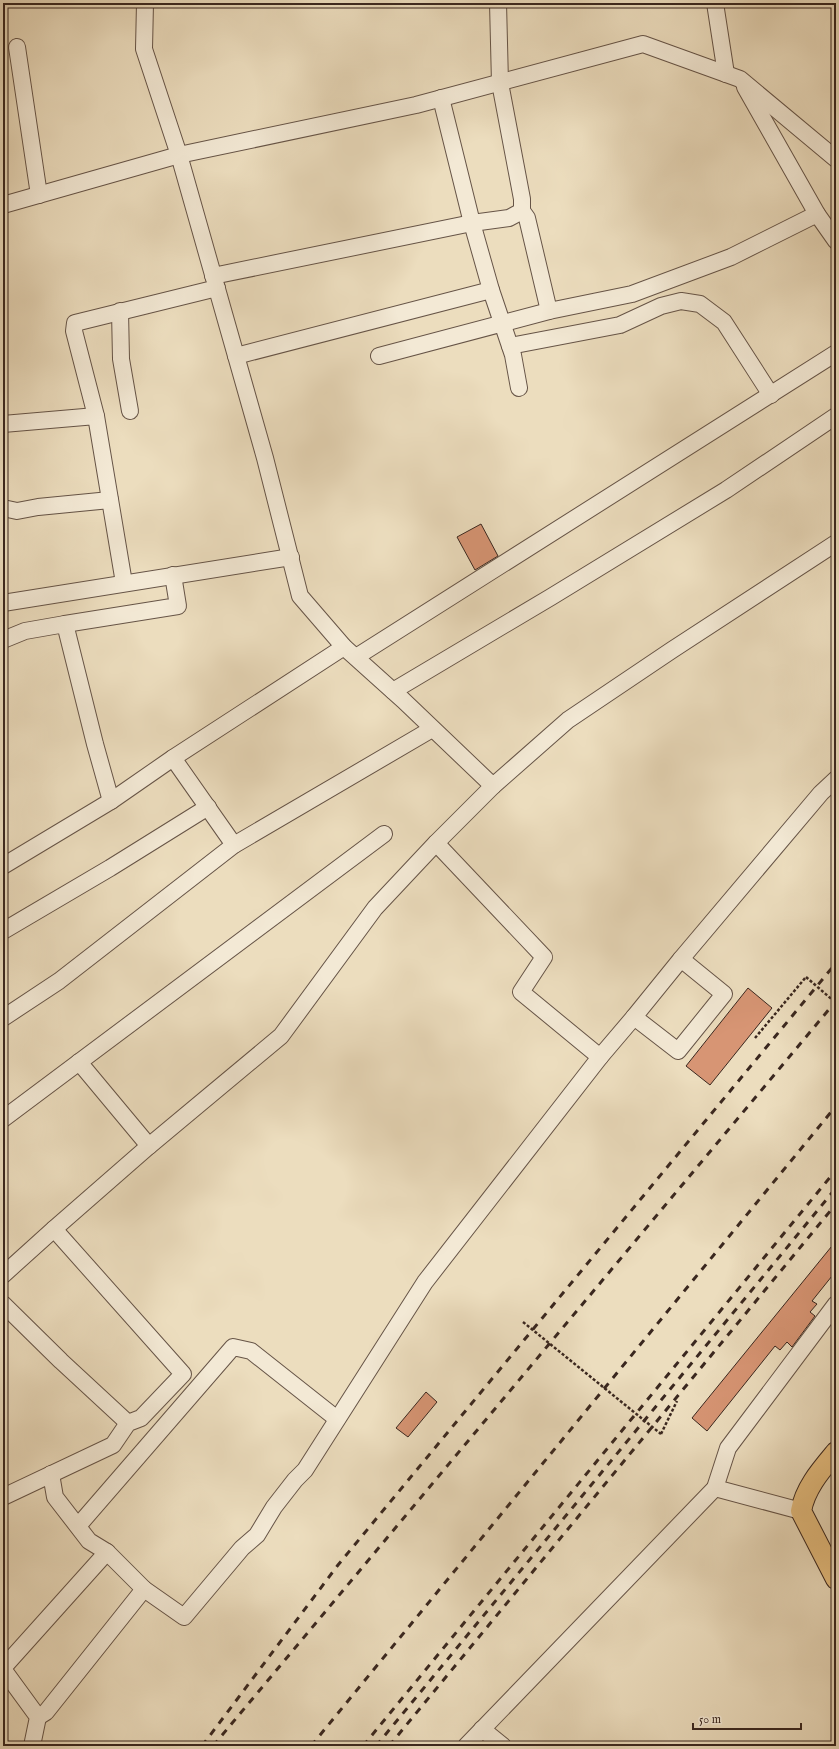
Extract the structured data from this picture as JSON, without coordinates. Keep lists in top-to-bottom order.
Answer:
{
  "scale_bar": "50 m"
}
